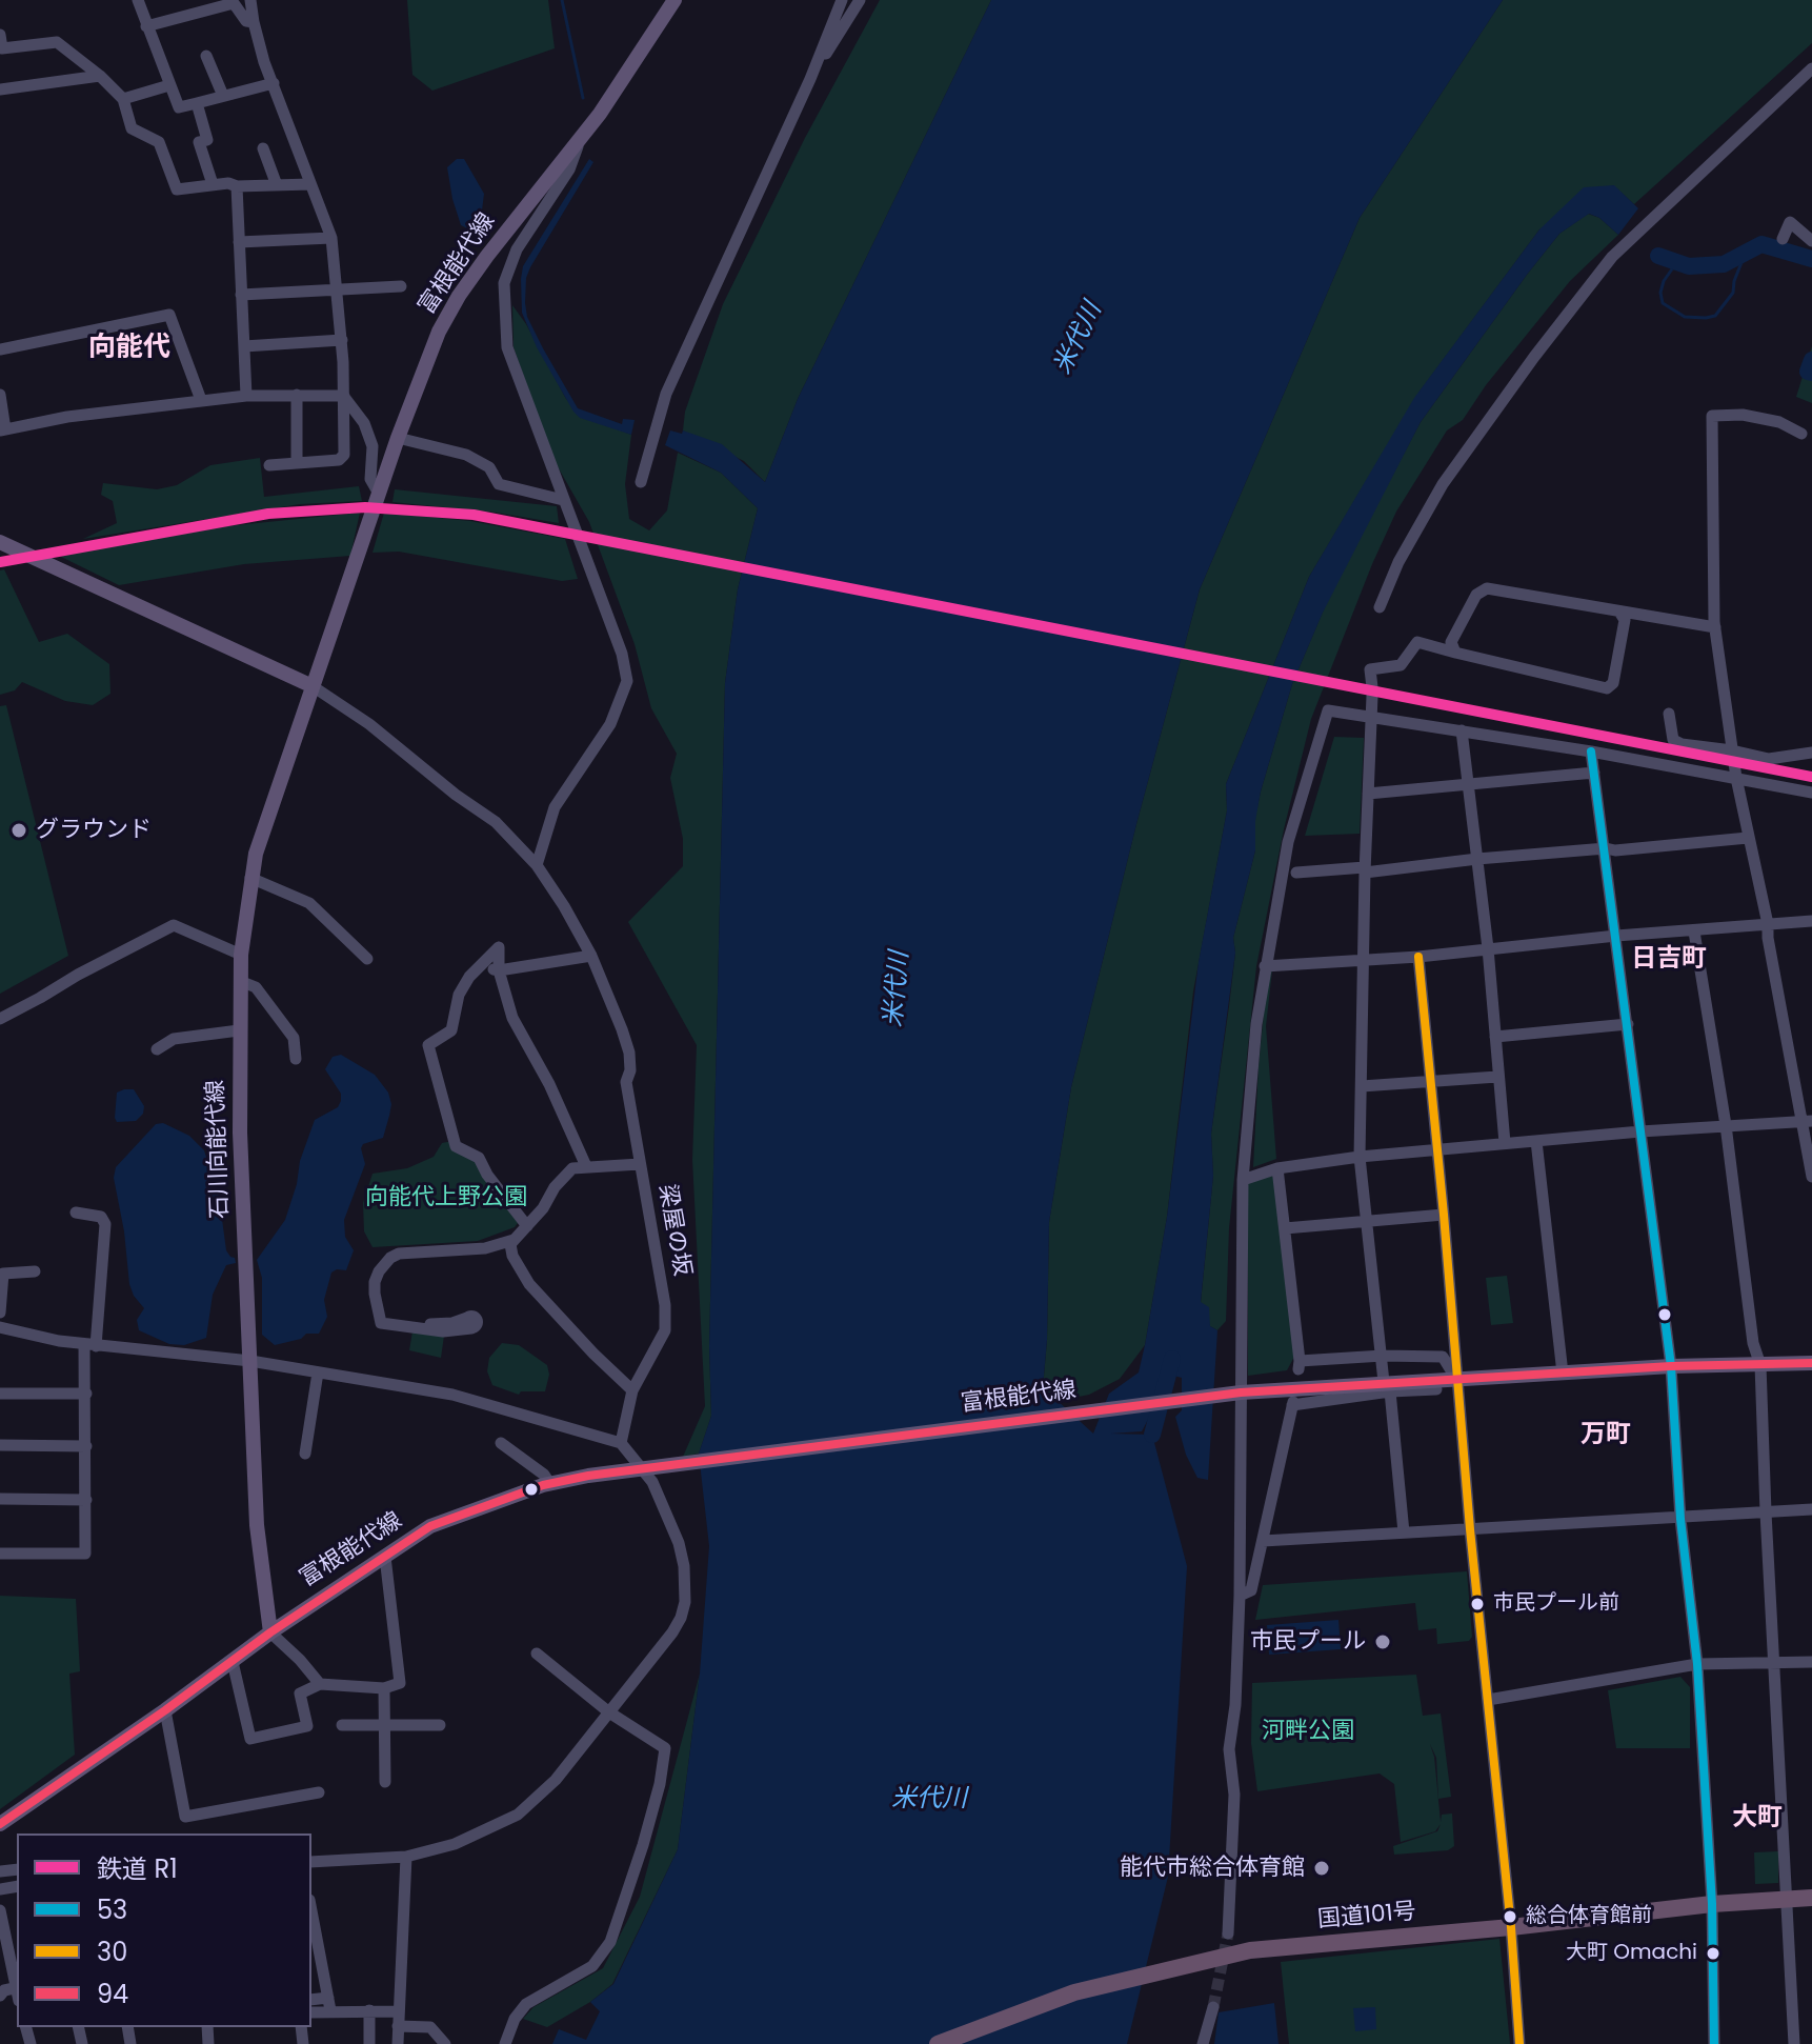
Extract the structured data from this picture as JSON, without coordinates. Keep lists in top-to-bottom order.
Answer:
{
  "streets": {
    "highway": ["国道101号"],
    "main road": ["富根能代線", "石川向能代線"],
    "street": ["梁屋の坂"]
  },
  "crossings": [
    ["富根能代線", "石川向能代線"],
    ["富根能代線", "梁屋の坂"],
    ["石川向能代線", "梁屋の坂"]
  ],
  "districts": [
    "向能代",
    "日吉町",
    "万町",
    "大町"
  ],
  "water": ["米代川"],
  "parks": ["向能代上野公園", "河畔公園"],
  "places": [
    "グラウンド",
    "市民プール前",
    "市民プール",
    "能代市総合体育館",
    "総合体育館前",
    "大町 Omachi"
  ],
  "lines": [
    "rail line R1",
    "transit line 53",
    "transit line 30",
    "transit line 94"
  ],
  "legend": [
    "鉄道 R1",
    "53",
    "30",
    "94"
  ]
}
